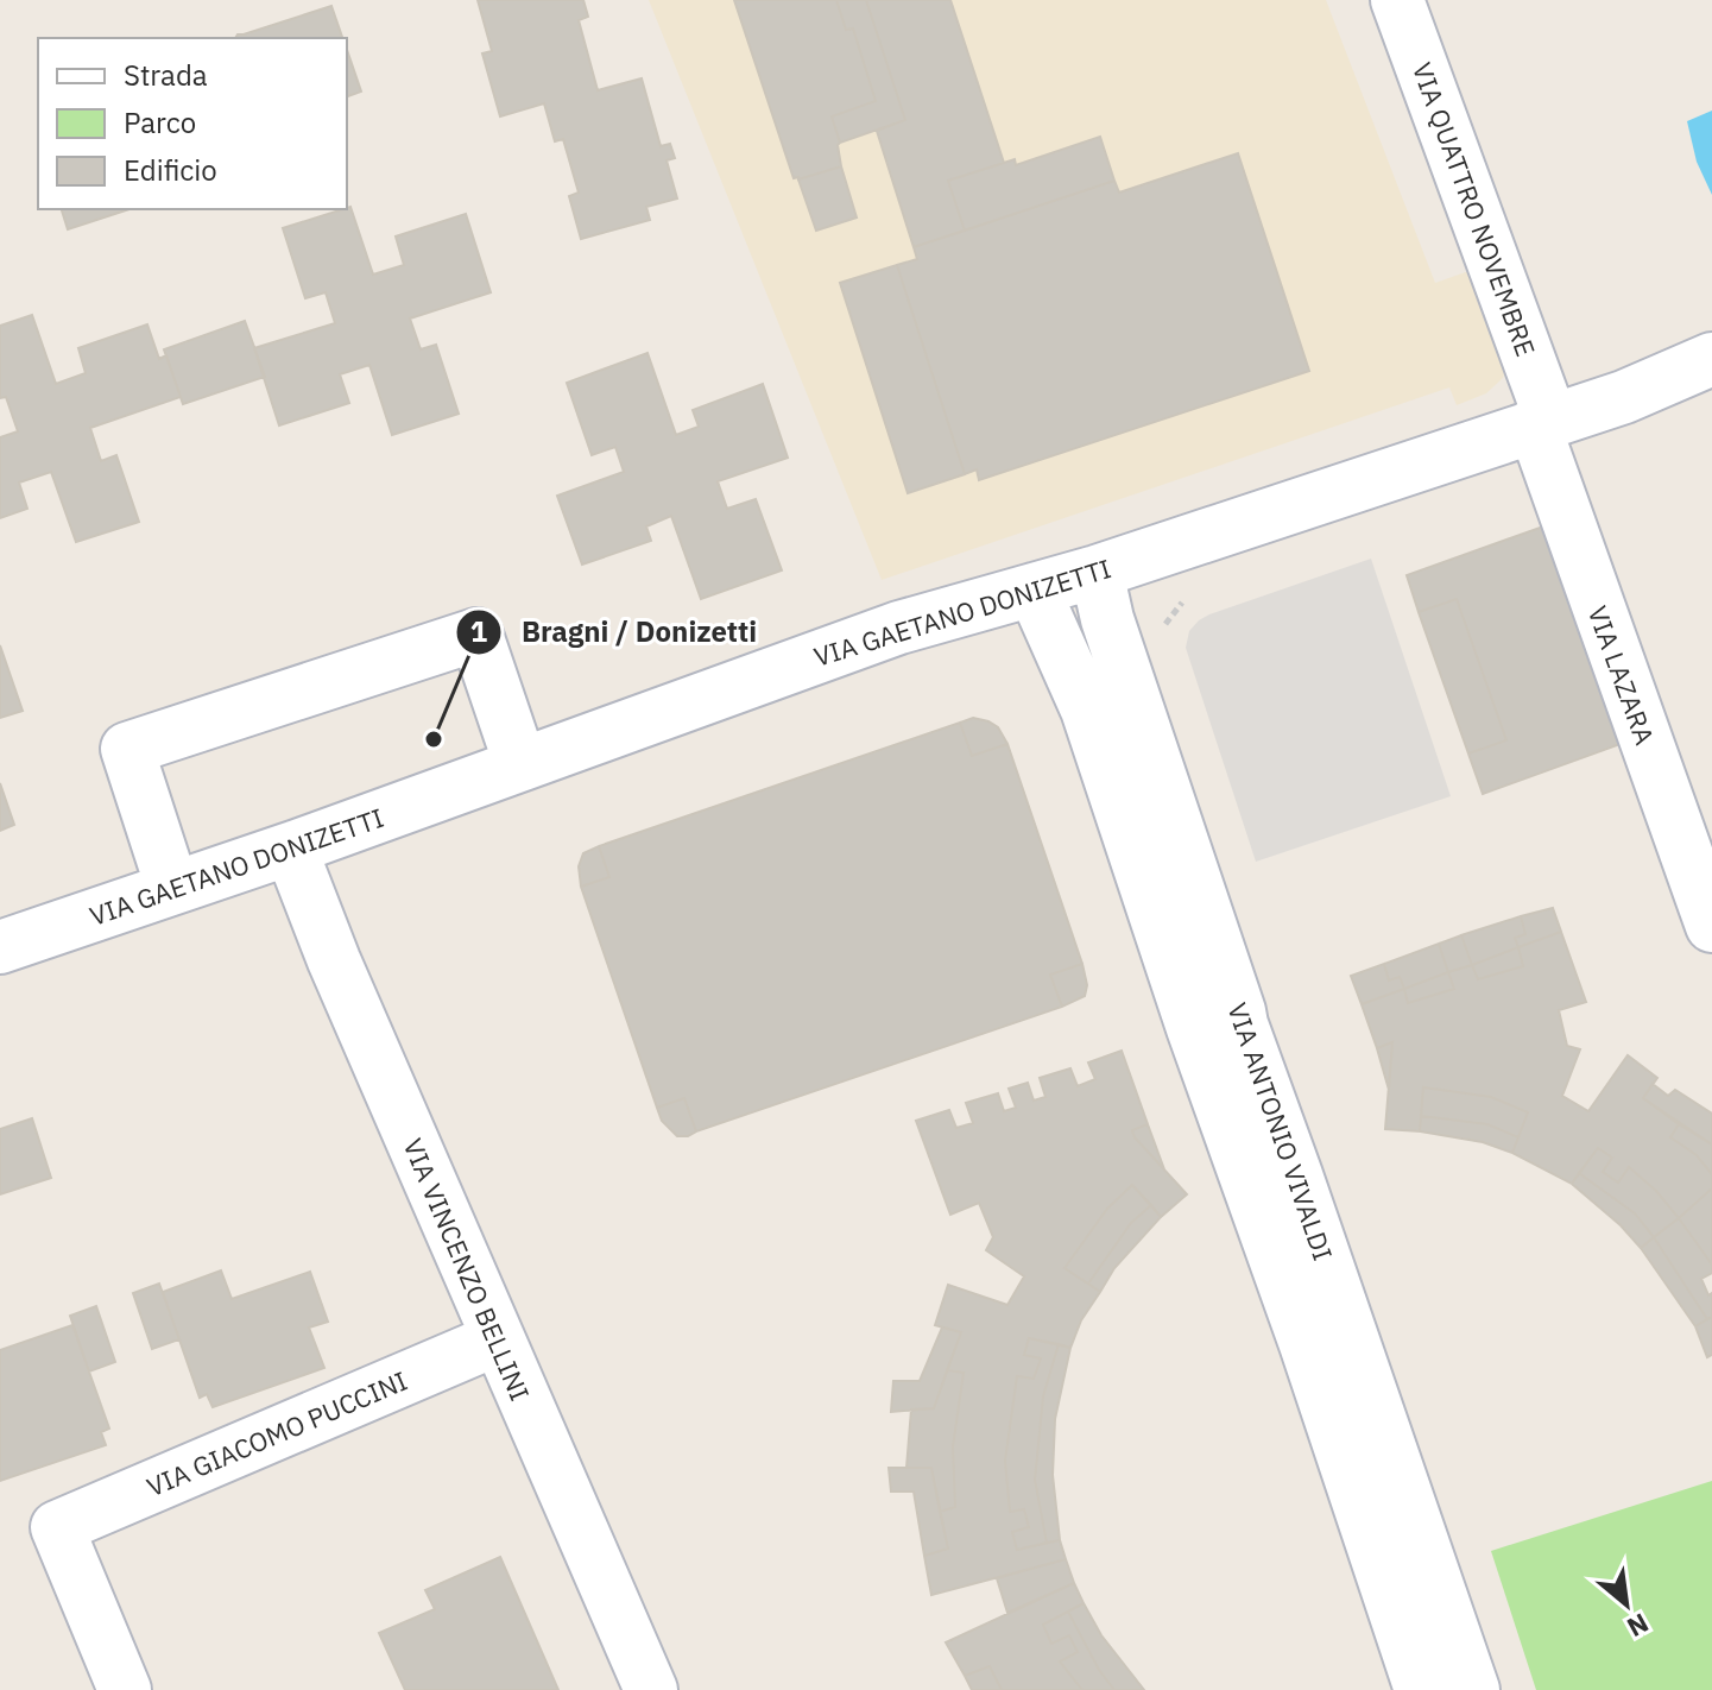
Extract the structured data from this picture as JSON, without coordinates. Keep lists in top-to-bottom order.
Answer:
{
  "streets": {
    "street": [
      "VIA QUATTRO NOVEMBRE",
      "VIA GAETANO DONIZETTI",
      "VIA LAZARA",
      "VIA ANTONIO VIVALDI",
      "VIA VINCENZO BELLINI",
      "VIA GIACOMO PUCCINI"
    ]
  },
  "crossings": [
    ["VIA QUATTRO NOVEMBRE", "VIA GAETANO DONIZETTI"],
    ["VIA QUATTRO NOVEMBRE", "VIA LAZARA"],
    ["VIA GAETANO DONIZETTI", "VIA LAZARA"],
    ["VIA GAETANO DONIZETTI", "VIA ANTONIO VIVALDI"],
    ["VIA GAETANO DONIZETTI", "VIA VINCENZO BELLINI"],
    ["VIA VINCENZO BELLINI", "VIA GIACOMO PUCCINI"]
  ],
  "places": ["Bragni / Donizetti"],
  "legend": ["Strada", "Parco", "Edificio"],
  "north": "bottom right"
}
